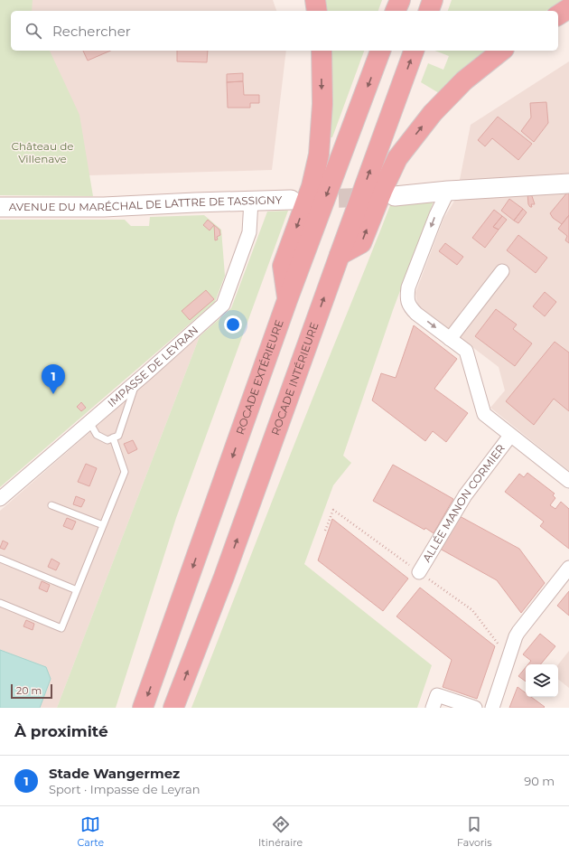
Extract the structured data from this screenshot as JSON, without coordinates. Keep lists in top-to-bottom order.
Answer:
{
  "streets": {
    "highway": ["ROCADE EXTÉRIEURE", "ROCADE INTÉRIEURE"],
    "street": ["AVENUE DU MARÉCHAL DE LATTRE DE TASSIGNY", "IMPASSE DE LEYRAN", "ALLÉE MANON CORMIER"]
  },
  "crossings": [
    ["AVENUE DU MARÉCHAL DE LATTRE DE TASSIGNY", "IMPASSE DE LEYRAN"]
  ],
  "parks": ["Château de Villenave"],
  "scale_bar": "20 m",
  "page": {
    "search": "Rechercher",
    "pins": "1",
    "scale": "20 m",
    "heading": "À proximité",
    "list": [
      {
        "mark": "1",
        "name": "Stade Wangermez",
        "note": "Sport · Impasse de Leyran",
        "value": "90 m"
      }
    ],
    "nav": ["Carte", "Itinéraire", "Favoris"]
  }
}
